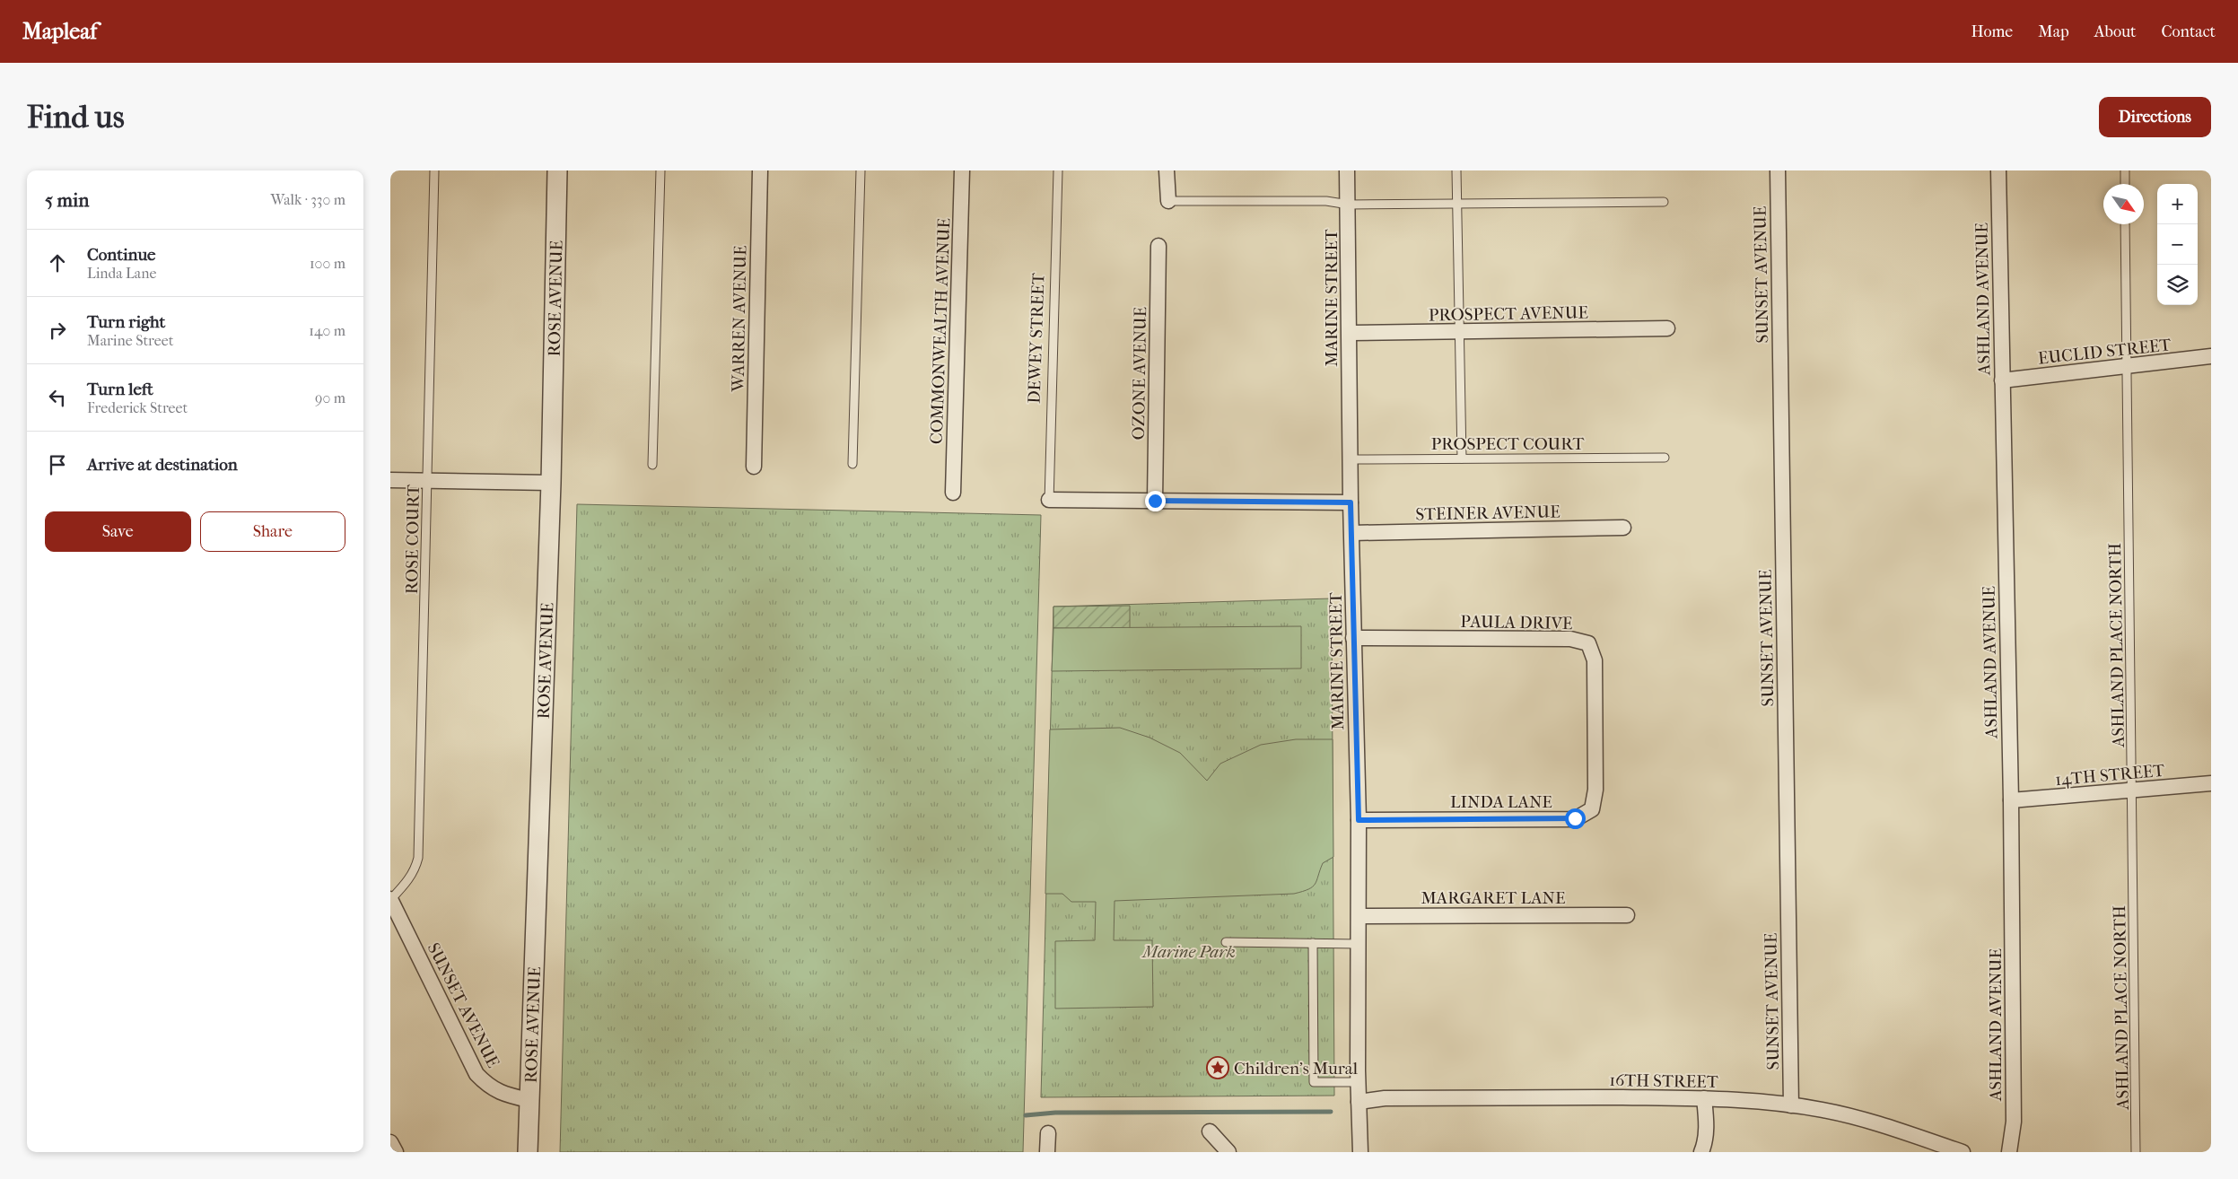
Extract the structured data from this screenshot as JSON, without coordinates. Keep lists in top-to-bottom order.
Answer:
{
  "streets": {
    "street": [
      "SUNSET AVENUE",
      "ROSE AVENUE",
      "MARINE STREET",
      "ASHLAND AVENUE",
      "PROSPECT AVENUE",
      "WARREN AVENUE",
      "COMMONWEALTH AVENUE",
      "EUCLID STREET",
      "OZONE AVENUE",
      "STEINER AVENUE",
      "PAULA DRIVE",
      "14TH STREET",
      "LINDA LANE",
      "MARGARET LANE",
      "16TH STREET"
    ],
    "lane": [
      "DEWEY STREET",
      "PROSPECT COURT",
      "ROSE COURT",
      "ASHLAND PLACE NORTH"
    ]
  },
  "crossings": [
    ["SUNSET AVENUE", "ROSE AVENUE"],
    ["SUNSET AVENUE", "ROSE COURT"],
    ["SUNSET AVENUE", "16TH STREET"],
    ["MARINE STREET", "PROSPECT AVENUE"],
    ["MARINE STREET", "PROSPECT COURT"],
    ["MARINE STREET", "STEINER AVENUE"],
    ["MARINE STREET", "PAULA DRIVE"],
    ["MARINE STREET", "LINDA LANE"],
    ["MARINE STREET", "MARGARET LANE"],
    ["MARINE STREET", "16TH STREET"],
    ["ASHLAND AVENUE", "EUCLID STREET"],
    ["ASHLAND AVENUE", "14TH STREET"],
    ["EUCLID STREET", "ASHLAND PLACE NORTH"],
    ["PAULA DRIVE", "LINDA LANE"],
    ["ASHLAND PLACE NORTH", "14TH STREET"]
  ],
  "parks": ["Marine Park"],
  "places": {
    "place": ["Children's Mural"]
  },
  "north": "bottom right",
  "page": {
    "header": "Mapleaf",
    "nav": [
      "Home",
      "Map",
      "About",
      "Contact"
    ],
    "buttons": [
      "Directions",
      ["Save", "Share"]
    ],
    "title": "Find us",
    "heading": ["5 min", "Walk · 330 m"],
    "map_buttons": ["+", "−"],
    "list": [
      ["Continue", "Linda Lane", "100 m"],
      ["Turn right", "Marine Street", "140 m"],
      ["Turn left", "Frederick Street", "90 m"],
      "Arrive at destination"
    ]
  }
}
